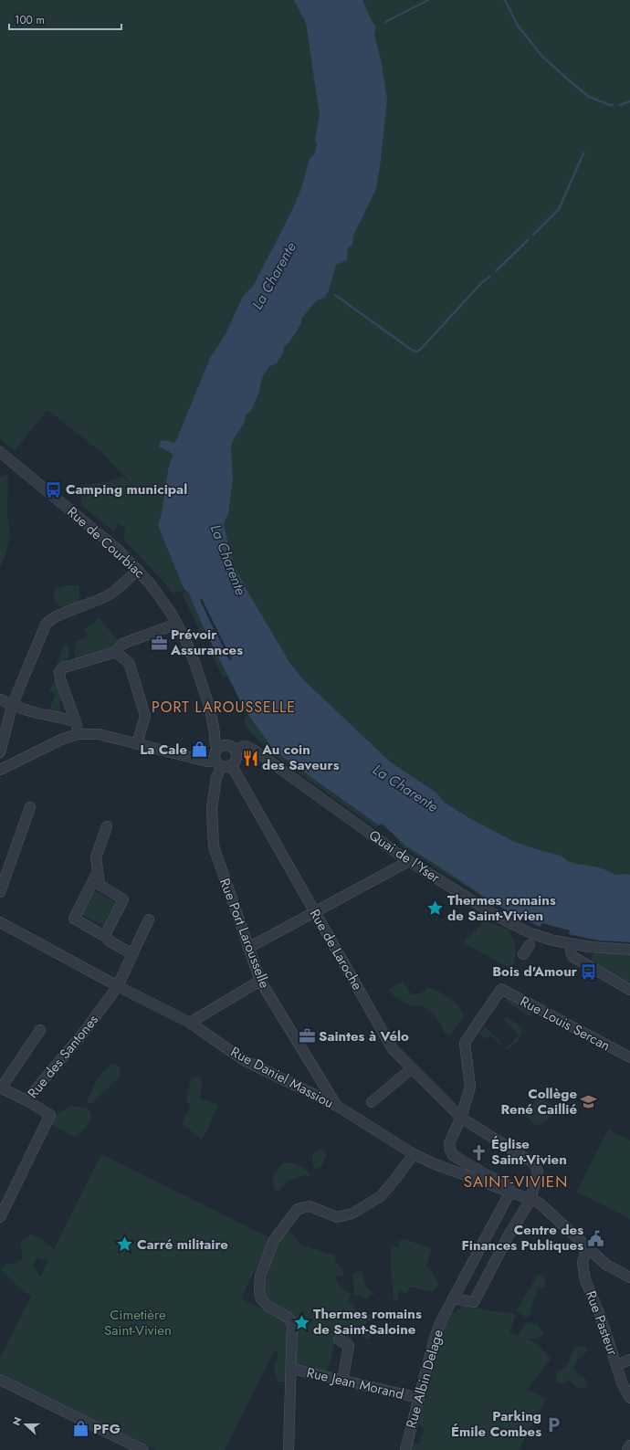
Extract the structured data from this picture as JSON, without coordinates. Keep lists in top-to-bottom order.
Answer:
{
  "streets": {
    "street": [
      "Rue de Courbiac",
      "Quai de l'Yser",
      "Rue Port Larousselle",
      "Rue de Laroche",
      "Rue Louis Sercan",
      "Rue des Santones",
      "Rue Daniel Massiou",
      "Rue Pasteur",
      "Rue Albin Delage",
      "Rue Jean Morand"
    ]
  },
  "crossings": [
    ["Rue de Courbiac", "Quai de l'Yser"],
    ["Rue Port Larousselle", "Rue de Laroche"],
    ["Rue Port Larousselle", "Rue Daniel Massiou"],
    ["Rue de Laroche", "Rue Louis Sercan"],
    ["Rue de Laroche", "Rue Daniel Massiou"],
    ["Rue de Laroche", "Rue Albin Delage"],
    ["Rue des Santones", "Rue Daniel Massiou"],
    ["Rue Daniel Massiou", "Rue Pasteur"],
    ["Rue Daniel Massiou", "Rue Albin Delage"],
    ["Rue Albin Delage", "Rue Jean Morand"]
  ],
  "districts": ["PORT LAROUSSELLE", "SAINT-VIVIEN"],
  "water": ["La Charente"],
  "parks": ["Cimetière Saint-Vivien"],
  "places": {
    "bus stop": ["Camping municipal", "Bois d'Amour"],
    "office": ["Prévoir Assurances", "Saintes à Vélo"],
    "shop": ["La Cale", "PFG"],
    "restaurant": ["Au coin des Saveurs"],
    "place": ["Thermes romains de Saint-Vivien", "Carré militaire", "Thermes romains de Saint-Saloine"],
    "school or university": ["Collège René Caillié"],
    "church": ["Église Saint-Vivien"],
    "public building": ["Centre des Finances Publiques"],
    "parking": ["Parking Émile Combes"]
  },
  "scale_bar": "100 m",
  "north": "left"
}
